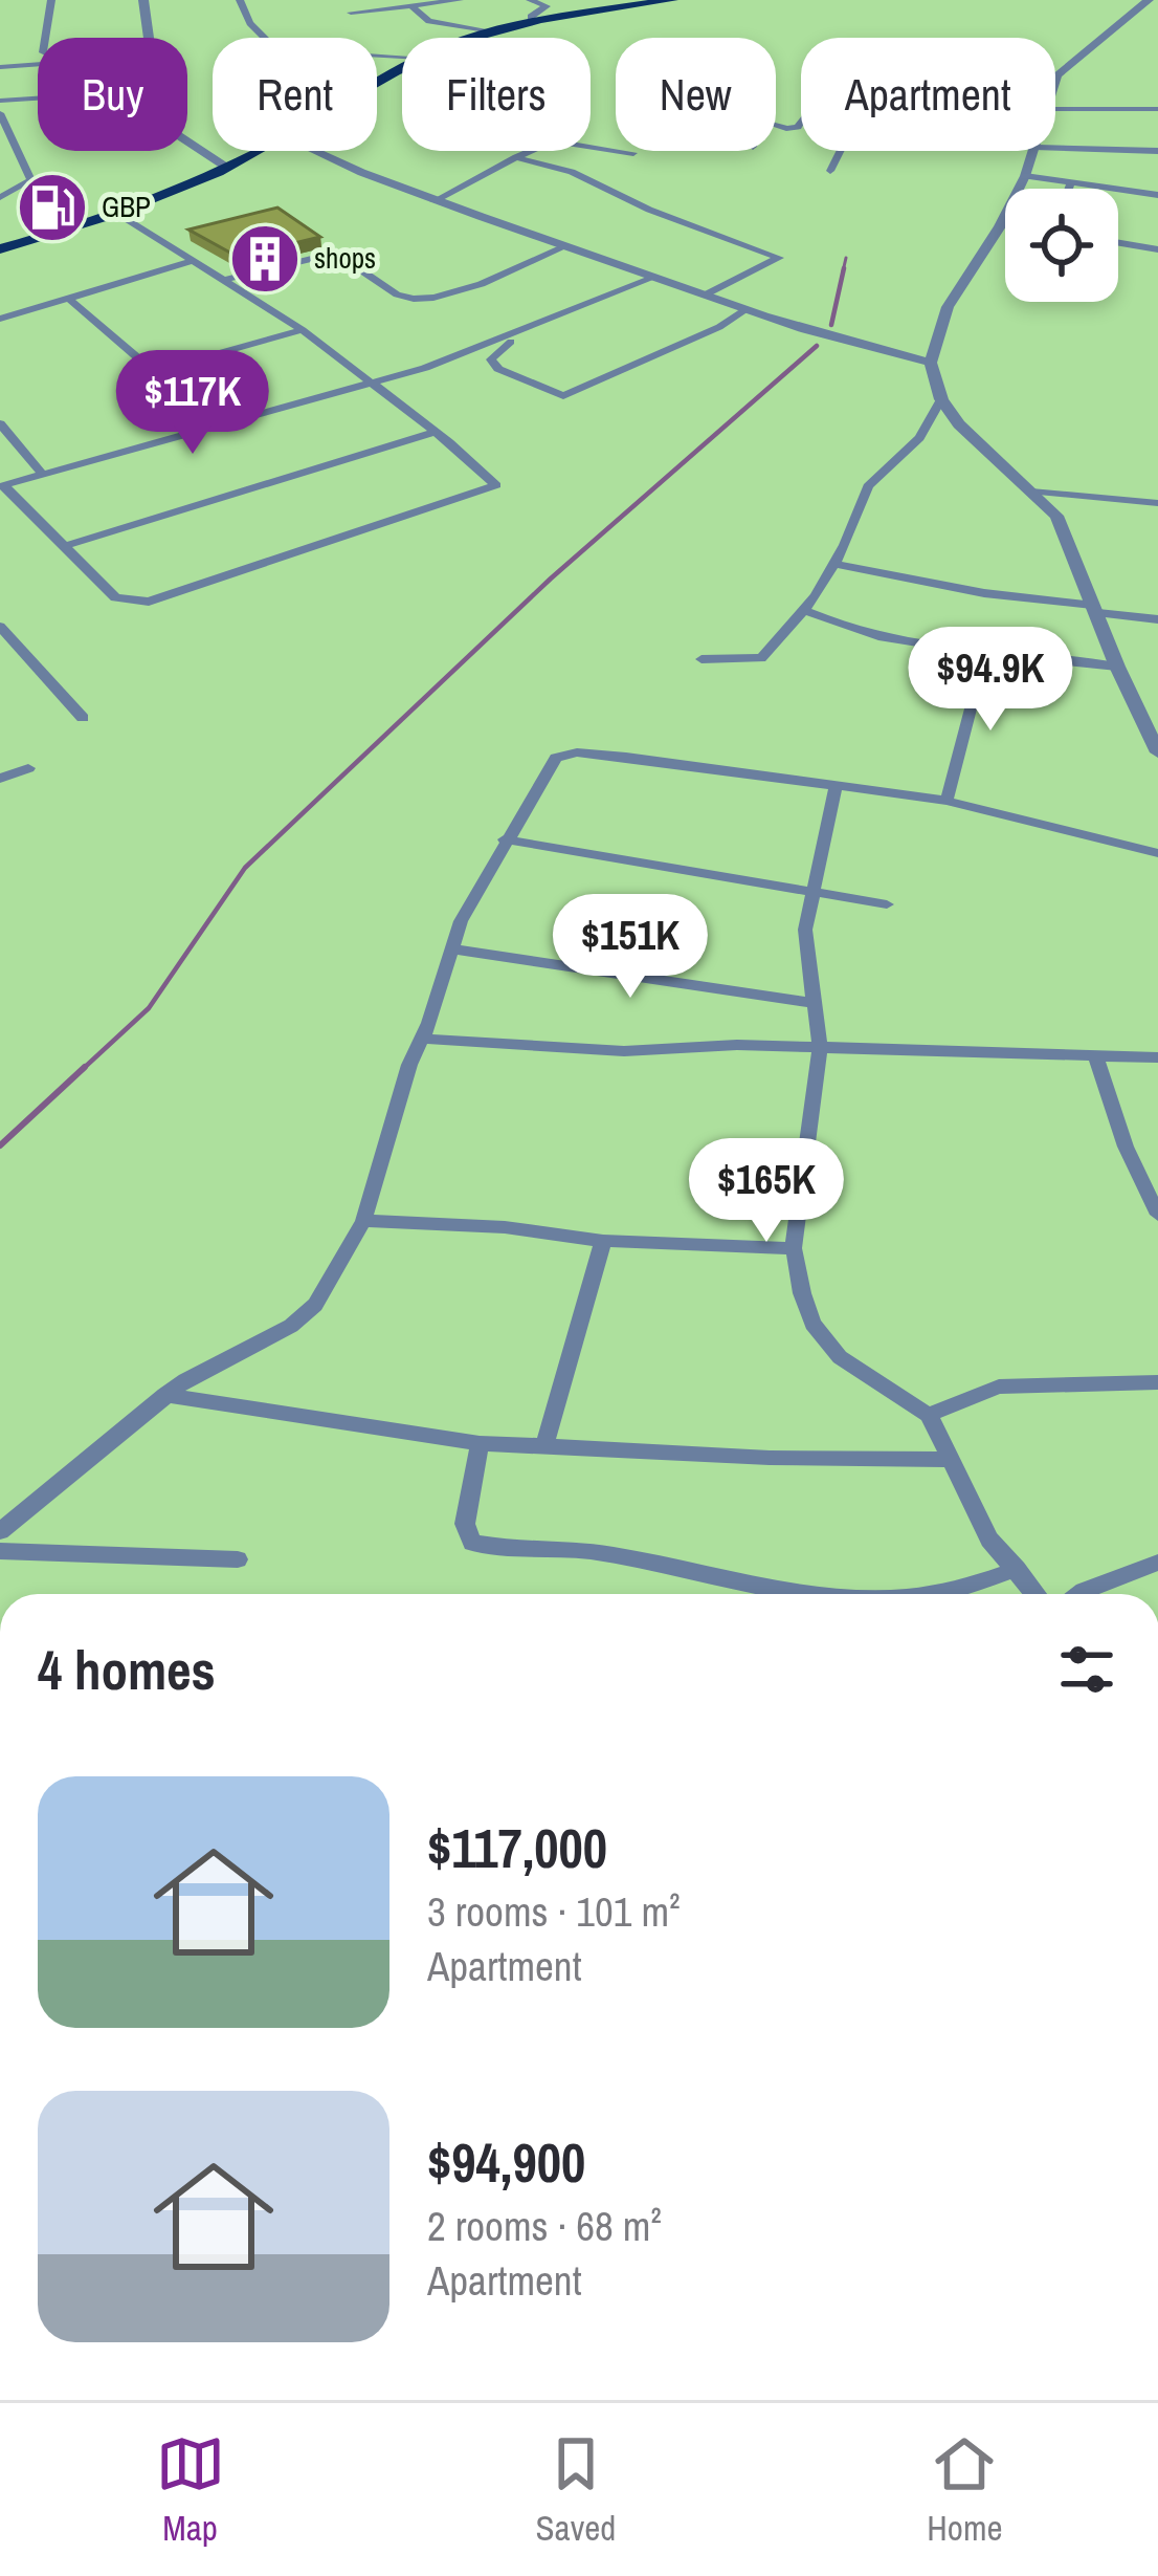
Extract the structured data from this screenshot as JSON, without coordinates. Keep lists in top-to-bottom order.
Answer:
{
  "places": {
    "fuel station": ["GBP"],
    "building": ["shops"]
  },
  "page": {
    "chip": [
      "Buy",
      "Rent",
      "Filters",
      "New",
      "Apartment"
    ],
    "price": [
      "$117K",
      "$94.9K",
      "$151K",
      "$165K"
    ],
    "heading": "4 homes",
    "list": [
      {
        "name": "$117,000",
        "note": "3 rooms · 101 m² · Apartment"
      },
      {
        "name": "$94,900",
        "note": "2 rooms · 68 m² · Apartment"
      }
    ],
    "tabs": ["Map", "Saved", "Home"]
  }
}
